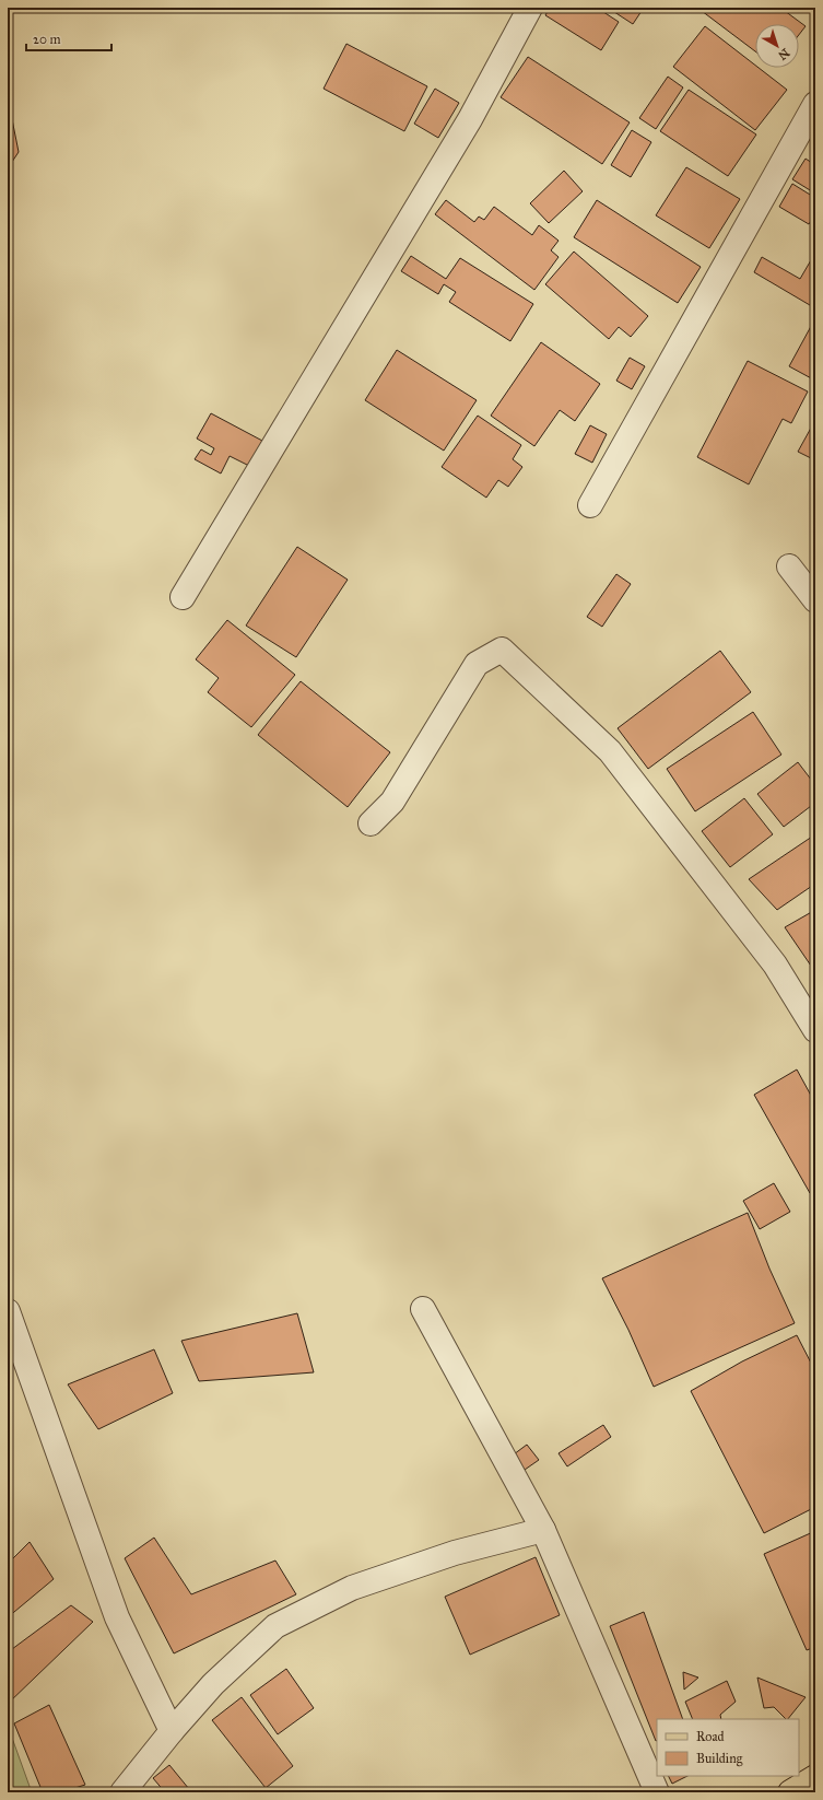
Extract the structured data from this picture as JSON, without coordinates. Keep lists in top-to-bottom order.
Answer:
{
  "legend": ["Road", "Building"],
  "scale_bar": "20 m",
  "north": "bottom right"
}
